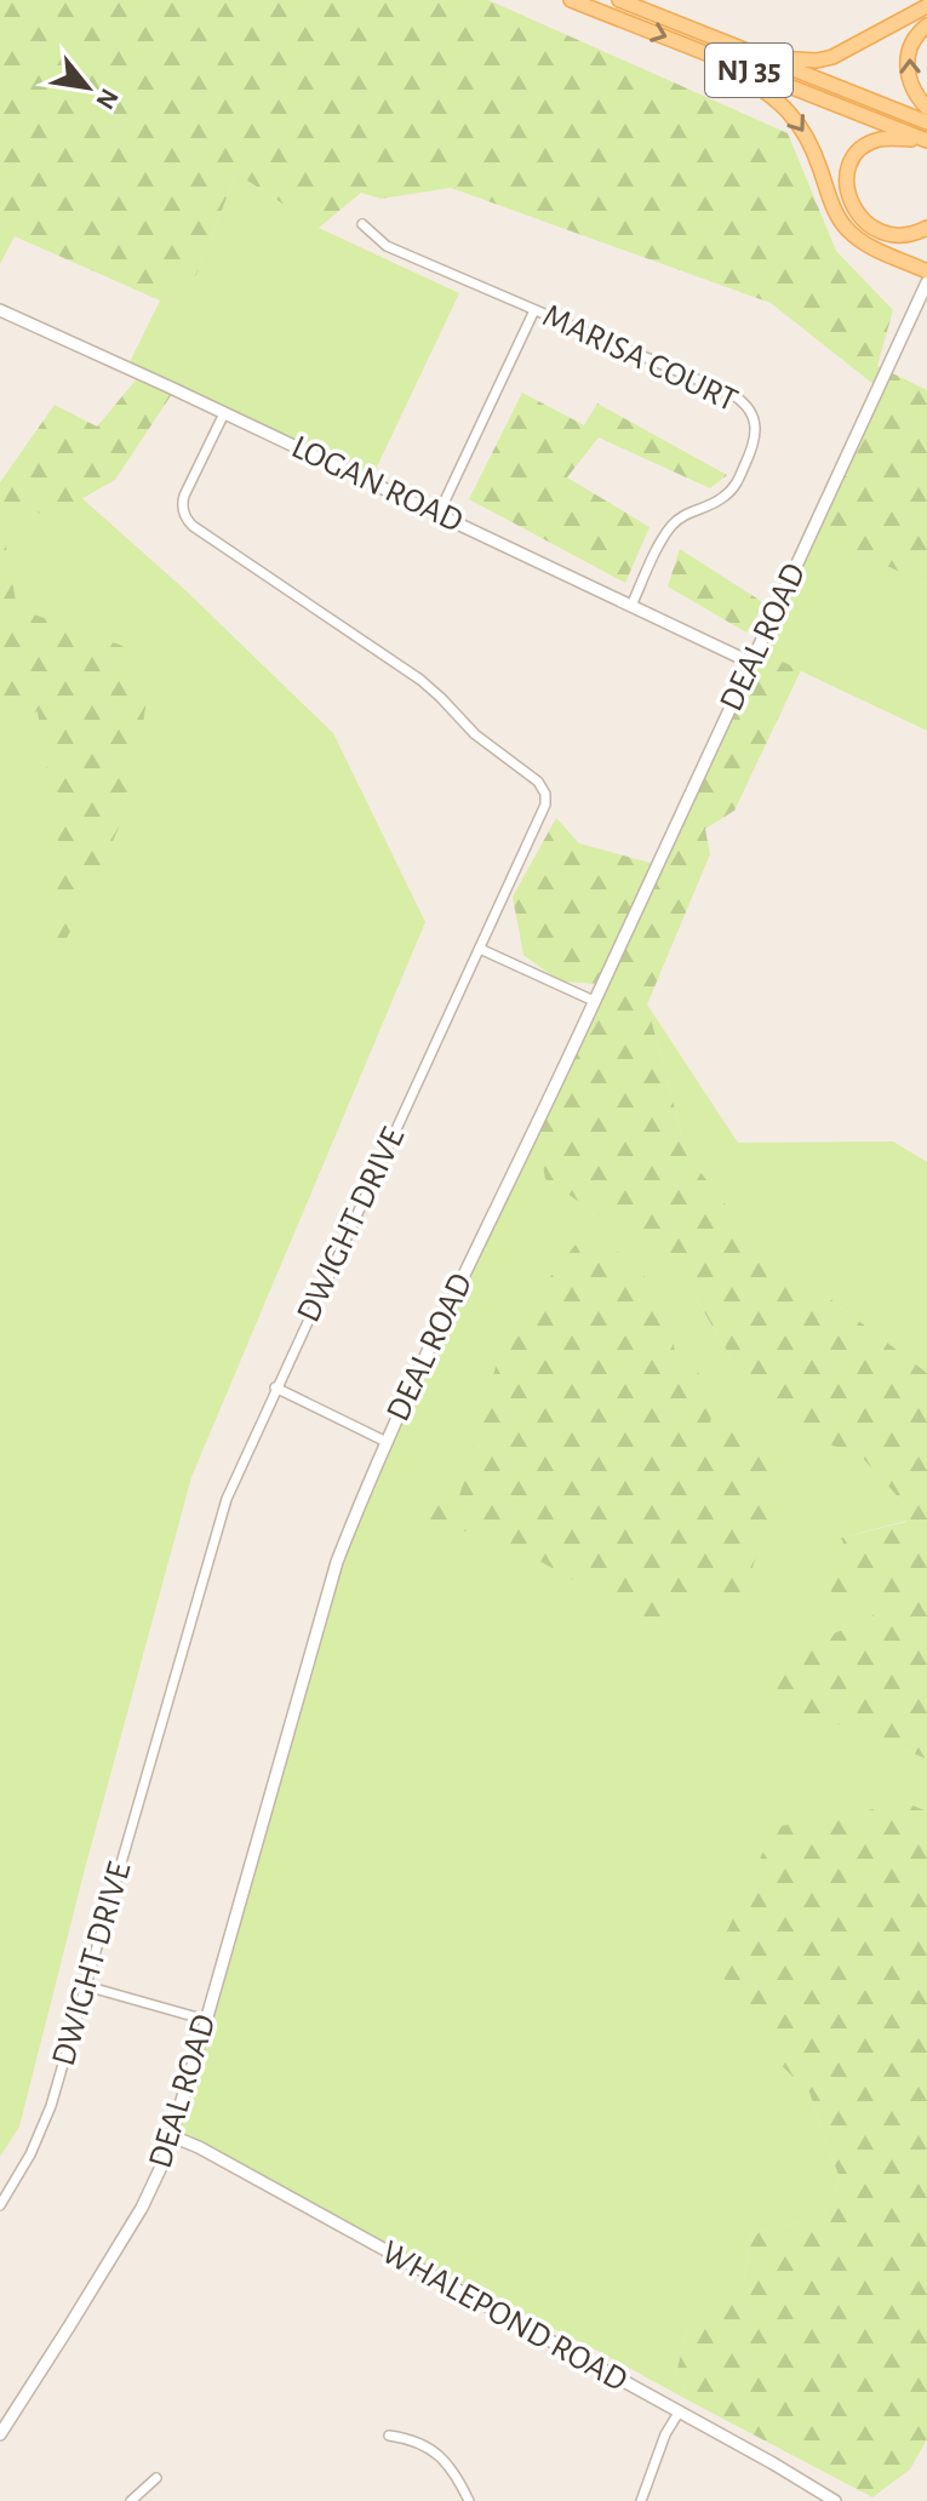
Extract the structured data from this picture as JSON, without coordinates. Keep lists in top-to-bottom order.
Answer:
{
  "streets": {
    "main road": ["NJ 35"],
    "street": [
      "MARISA COURT",
      "LOGAN ROAD",
      "DEAL ROAD",
      "DWIGHT DRIVE",
      "WHALEPOND ROAD"
    ]
  },
  "crossings": [
    ["MARISA COURT", "LOGAN ROAD"],
    ["LOGAN ROAD", "DEAL ROAD"],
    ["LOGAN ROAD", "DWIGHT DRIVE"],
    ["DEAL ROAD", "WHALEPOND ROAD"]
  ],
  "north": "bottom right"
}
